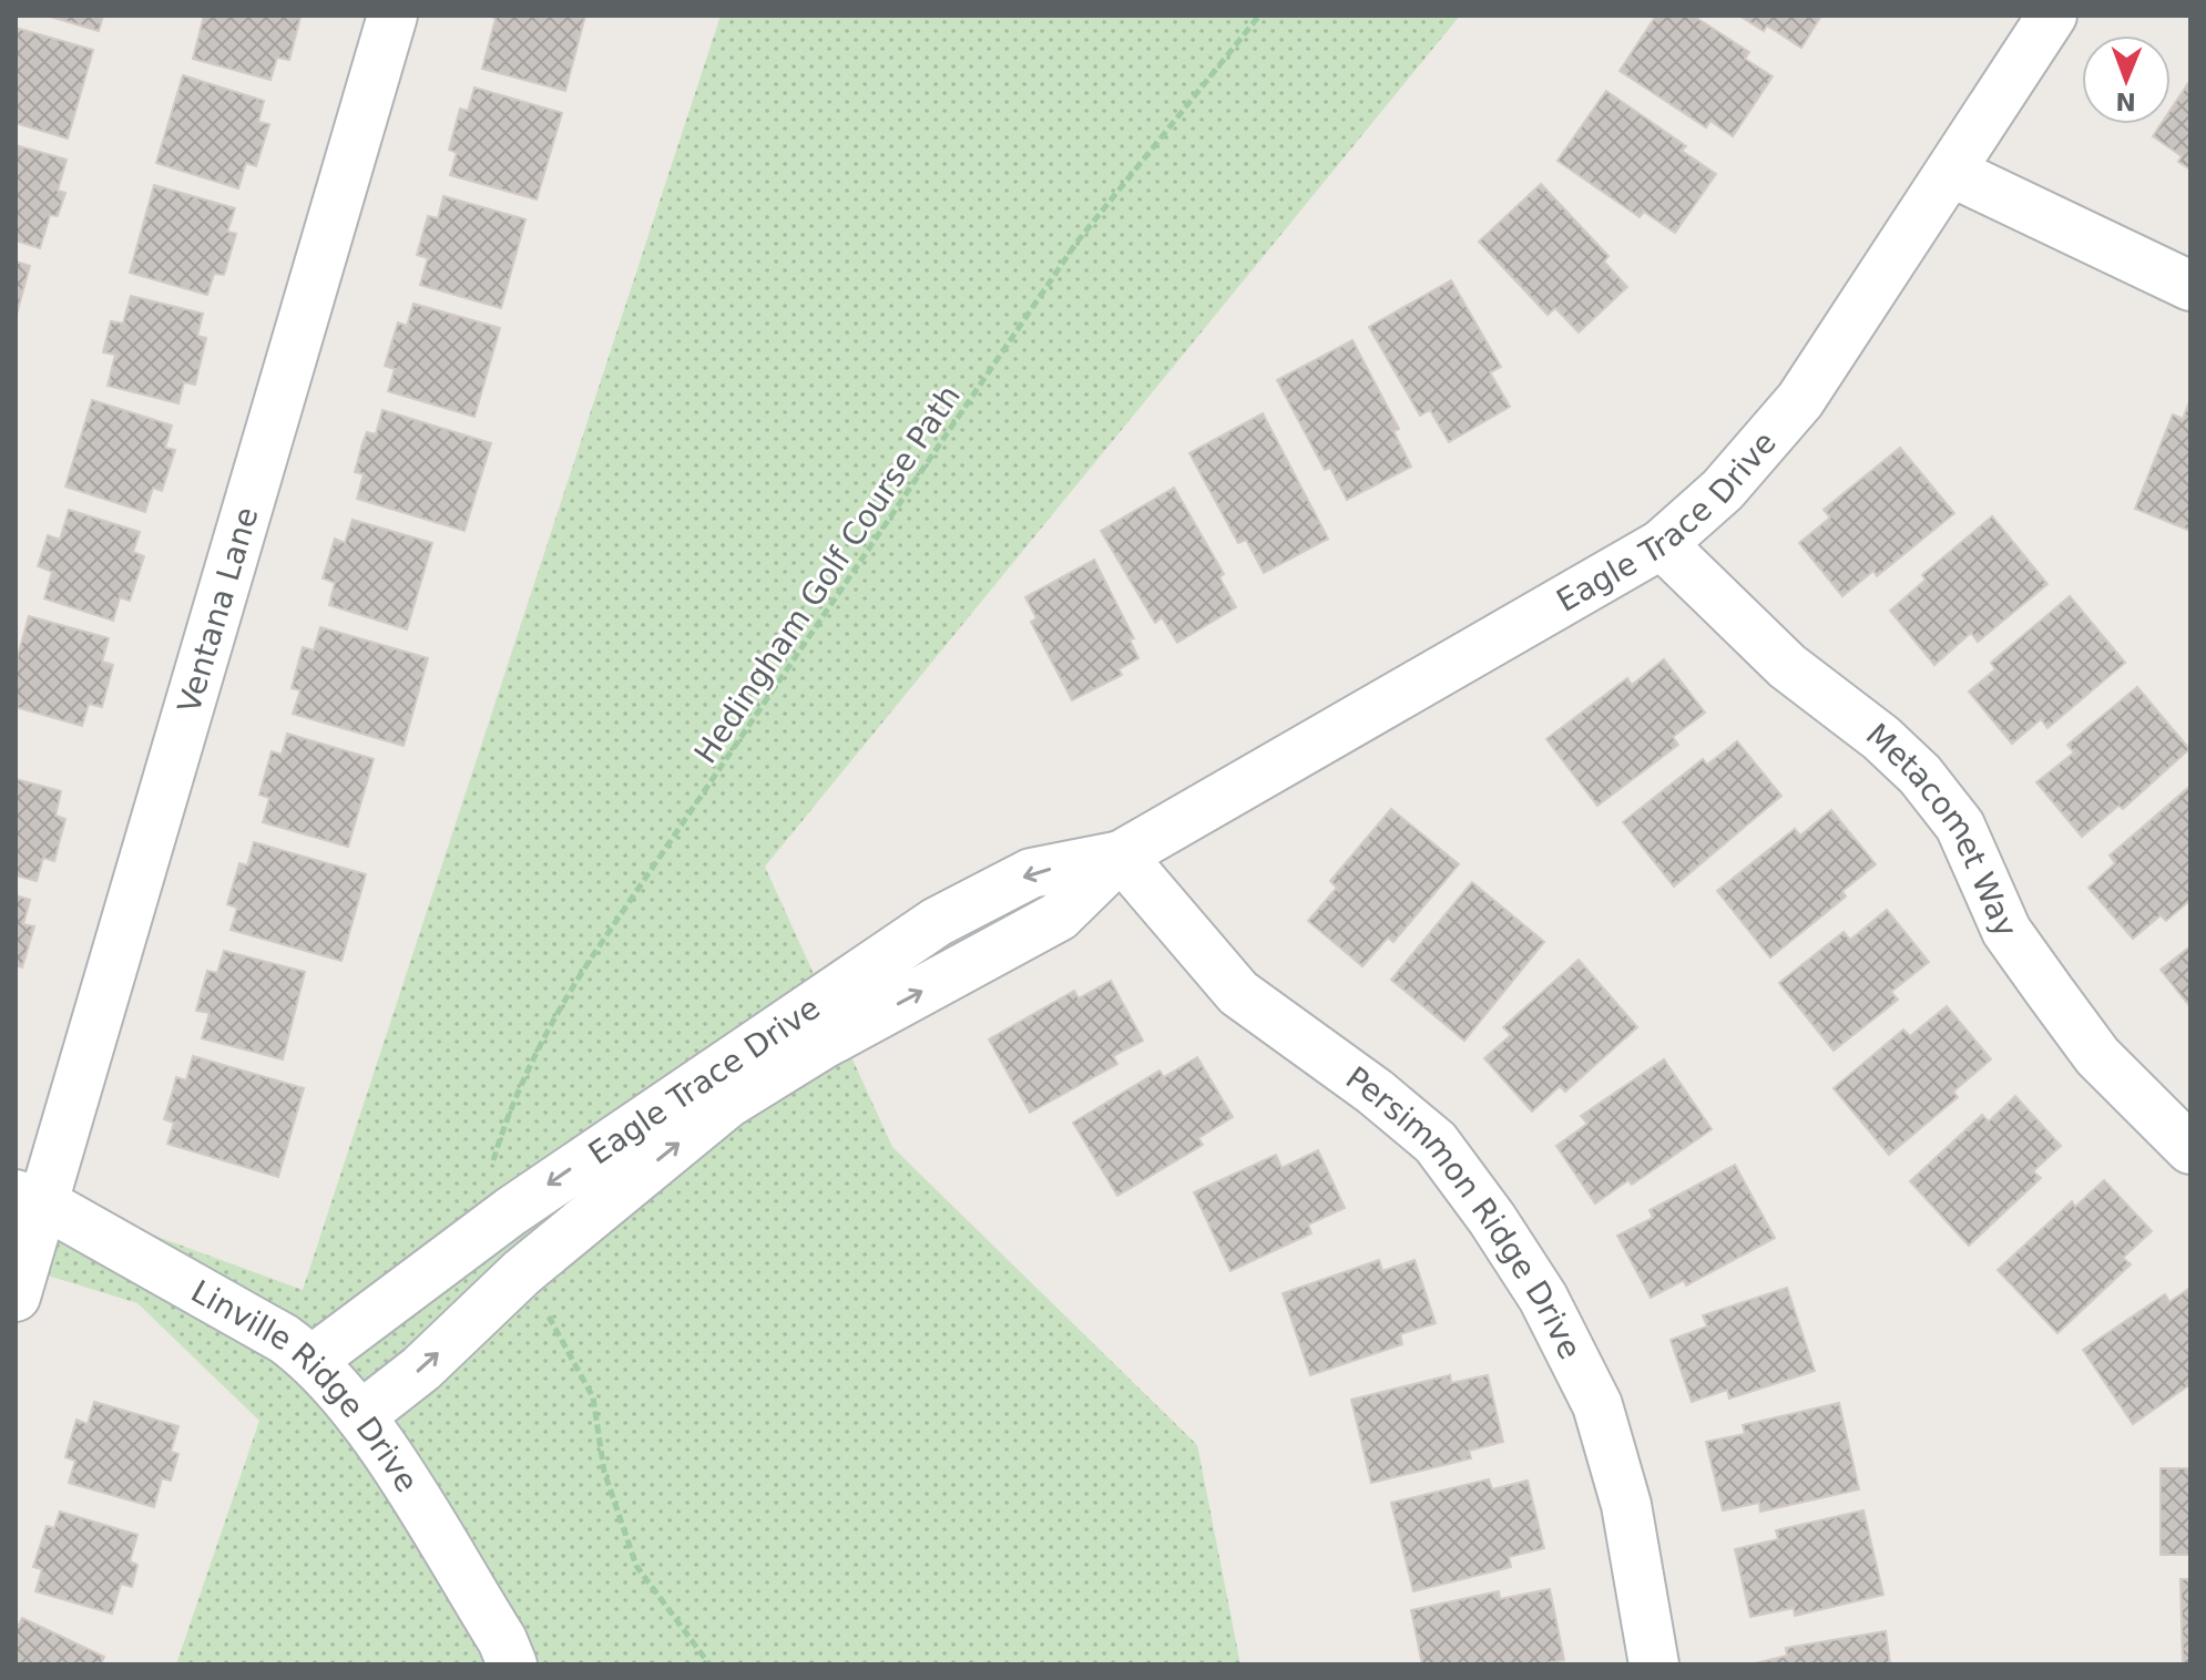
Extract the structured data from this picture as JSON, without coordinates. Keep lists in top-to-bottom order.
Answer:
{
  "streets": {
    "street": [
      "Eagle Trace Drive",
      "Ventana Lane",
      "Metacomet Way",
      "Persimmon Ridge Drive",
      "Linville Ridge Drive"
    ],
    "path": ["Hedingham Golf Course Path"]
  },
  "crossings": [
    ["Eagle Trace Drive", "Metacomet Way"],
    ["Eagle Trace Drive", "Persimmon Ridge Drive"],
    ["Eagle Trace Drive", "Linville Ridge Drive"],
    ["Ventana Lane", "Linville Ridge Drive"]
  ],
  "north": "bottom"
}
